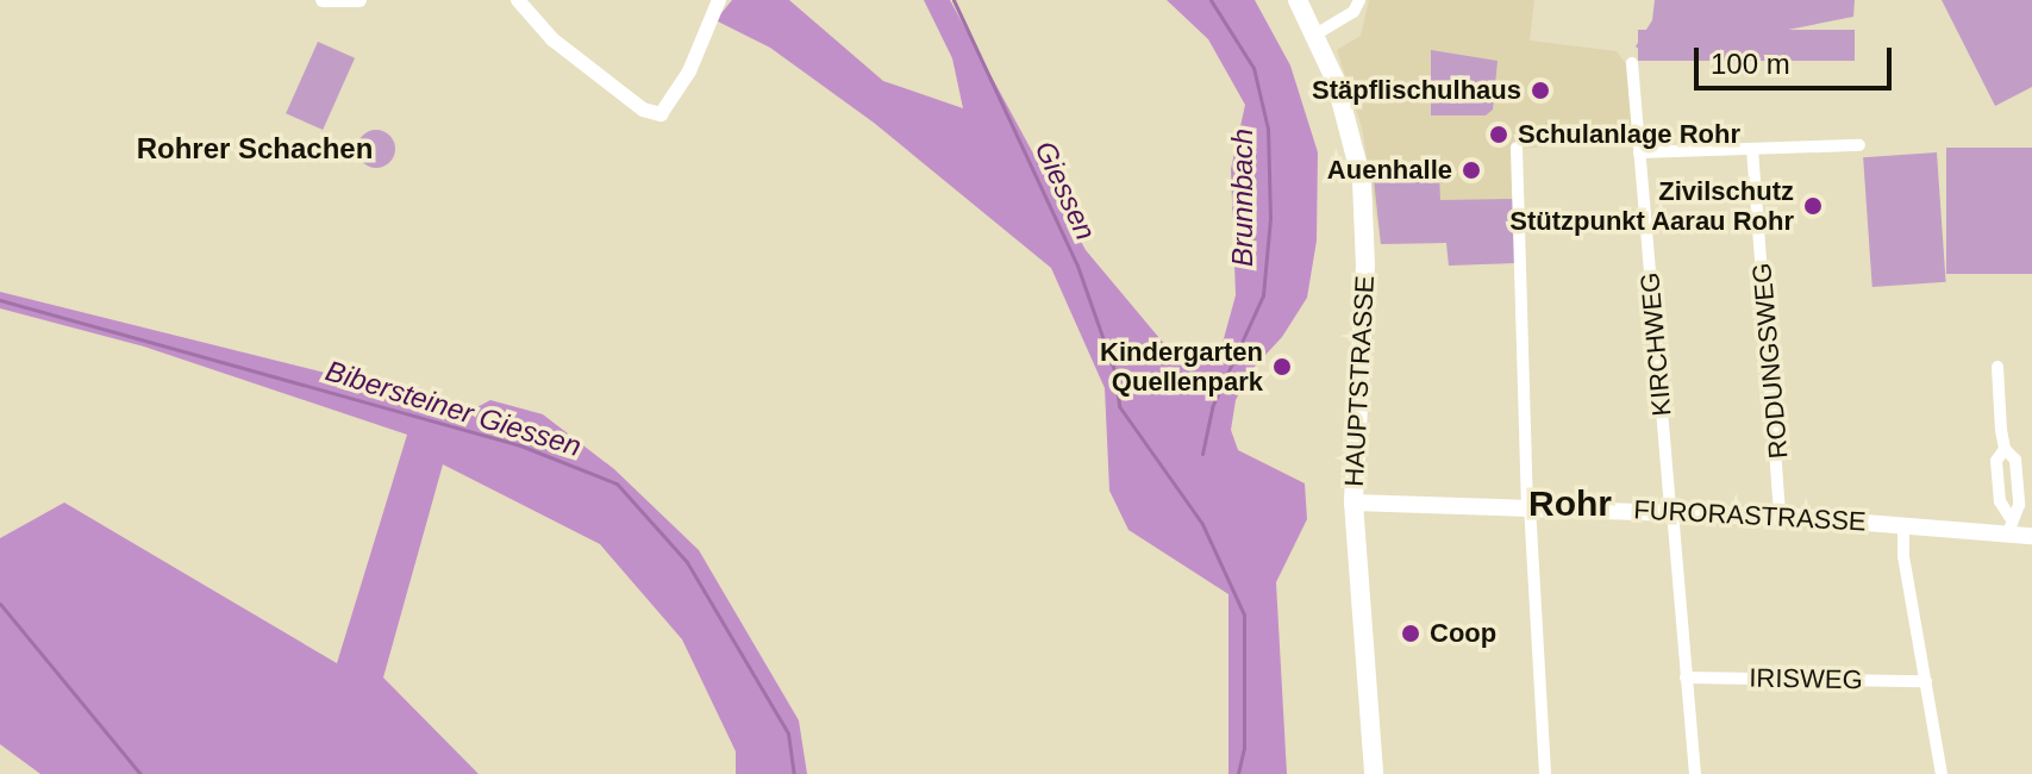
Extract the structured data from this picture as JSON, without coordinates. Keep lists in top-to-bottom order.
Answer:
{
  "streets": {
    "main road": ["HAUPTSTRASSE", "FURORASTRASSE"],
    "street": ["KIRCHWEG", "RODUNGSWEG", "IRISWEG"]
  },
  "crossings": [
    ["KIRCHWEG", "FURORASTRASSE"],
    ["KIRCHWEG", "IRISWEG"],
    ["RODUNGSWEG", "FURORASTRASSE"],
    ["HAUPTSTRASSE", "FURORASTRASSE"]
  ],
  "districts": ["Rohrer Schachen", "Rohr"],
  "water": ["Giessen", "Brunnbach", "Bibersteiner Giessen"],
  "places": [
    "Stäpflischulhaus",
    "Schulanlage Rohr",
    "Auenhalle",
    "Zivilschutz Stützpunkt Aarau Rohr",
    "Kindergarten Quellenpark",
    "Coop"
  ],
  "scale_bar": "100 m"
}
